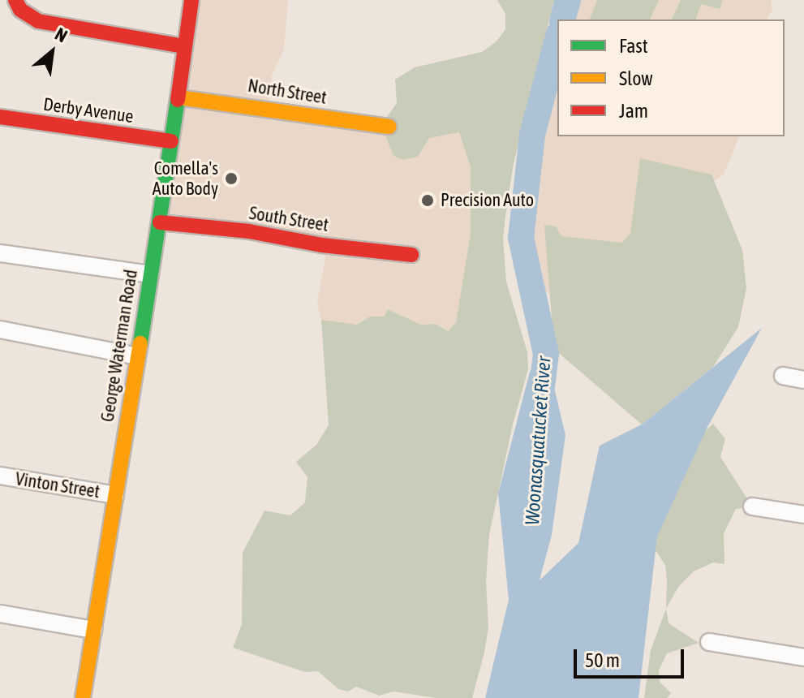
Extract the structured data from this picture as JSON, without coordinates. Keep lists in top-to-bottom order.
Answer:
{
  "streets": {
    "street": [
      "North Street",
      "Derby Avenue",
      "South Street",
      "George Waterman Road",
      "Vinton Street"
    ]
  },
  "crossings": [
    ["North Street", "George Waterman Road"],
    ["Derby Avenue", "George Waterman Road"],
    ["South Street", "George Waterman Road"],
    ["George Waterman Road", "Vinton Street"]
  ],
  "water": ["Woonasquatucket River"],
  "places": ["Comella's Auto Body", "Precision Auto"],
  "legend": ["Fast", "Slow", "Jam"],
  "scale_bar": "50 m",
  "north": "top right"
}
